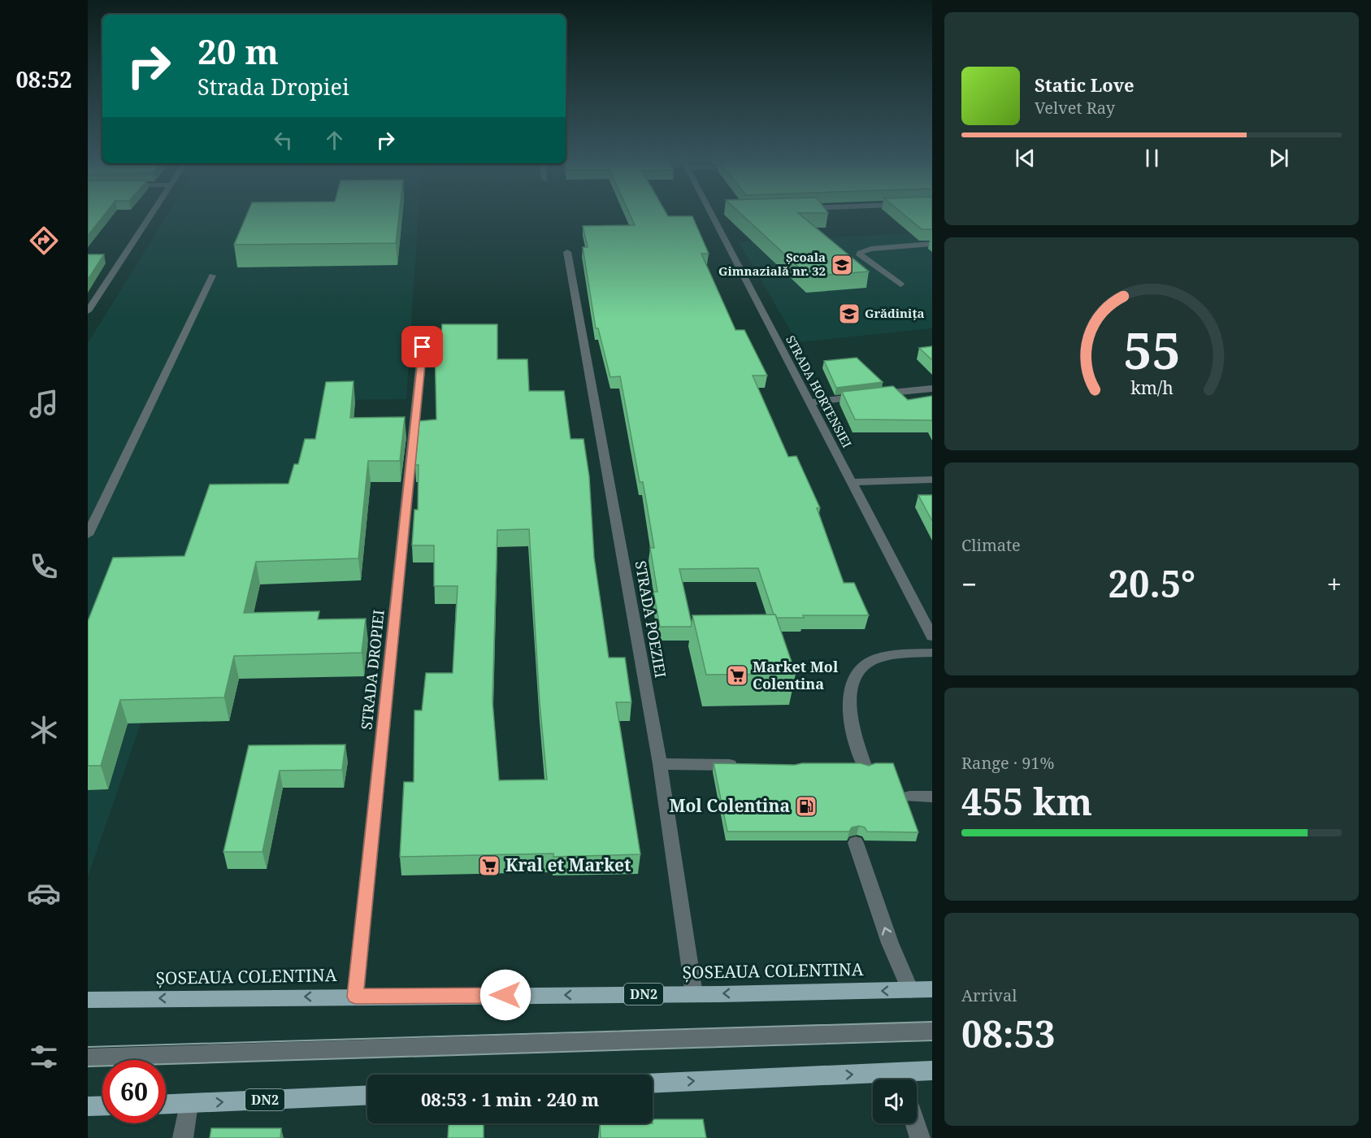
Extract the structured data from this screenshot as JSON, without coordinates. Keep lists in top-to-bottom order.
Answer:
{
  "streets": {
    "main road": ["ȘOSEAUA COLENTINA", "DN2"],
    "street": ["STRADA HORTENSIEI", "STRADA POEZIEI", "STRADA DROPIEI"]
  },
  "crossings": [
    ["STRADA POEZIEI", "ȘOSEAUA COLENTINA"],
    ["STRADA DROPIEI", "ȘOSEAUA COLENTINA"]
  ],
  "places": {
    "school or university": ["Școala Gimnazială nr. 32", "Grădinița"],
    "supermarket": ["Market Mol Colentina", "Kral et Market"],
    "fuel station": ["Mol Colentina"]
  },
  "page": {
    "tabs": "08:52",
    "turn": ["20 m", "Strada Dropiei"],
    "song": ["Static Love", "Velvet Ray"],
    "tile": [
      "Climate",
      ["Range · 91%", "455 km"],
      ["Arrival", "08:53"]
    ],
    "heat": ["−", "20.5°", "+"],
    "limit": "60",
    "trip": "08:53 · 1 min · 240 m",
    "gauge": ["55", "km/h"]
  }
}
